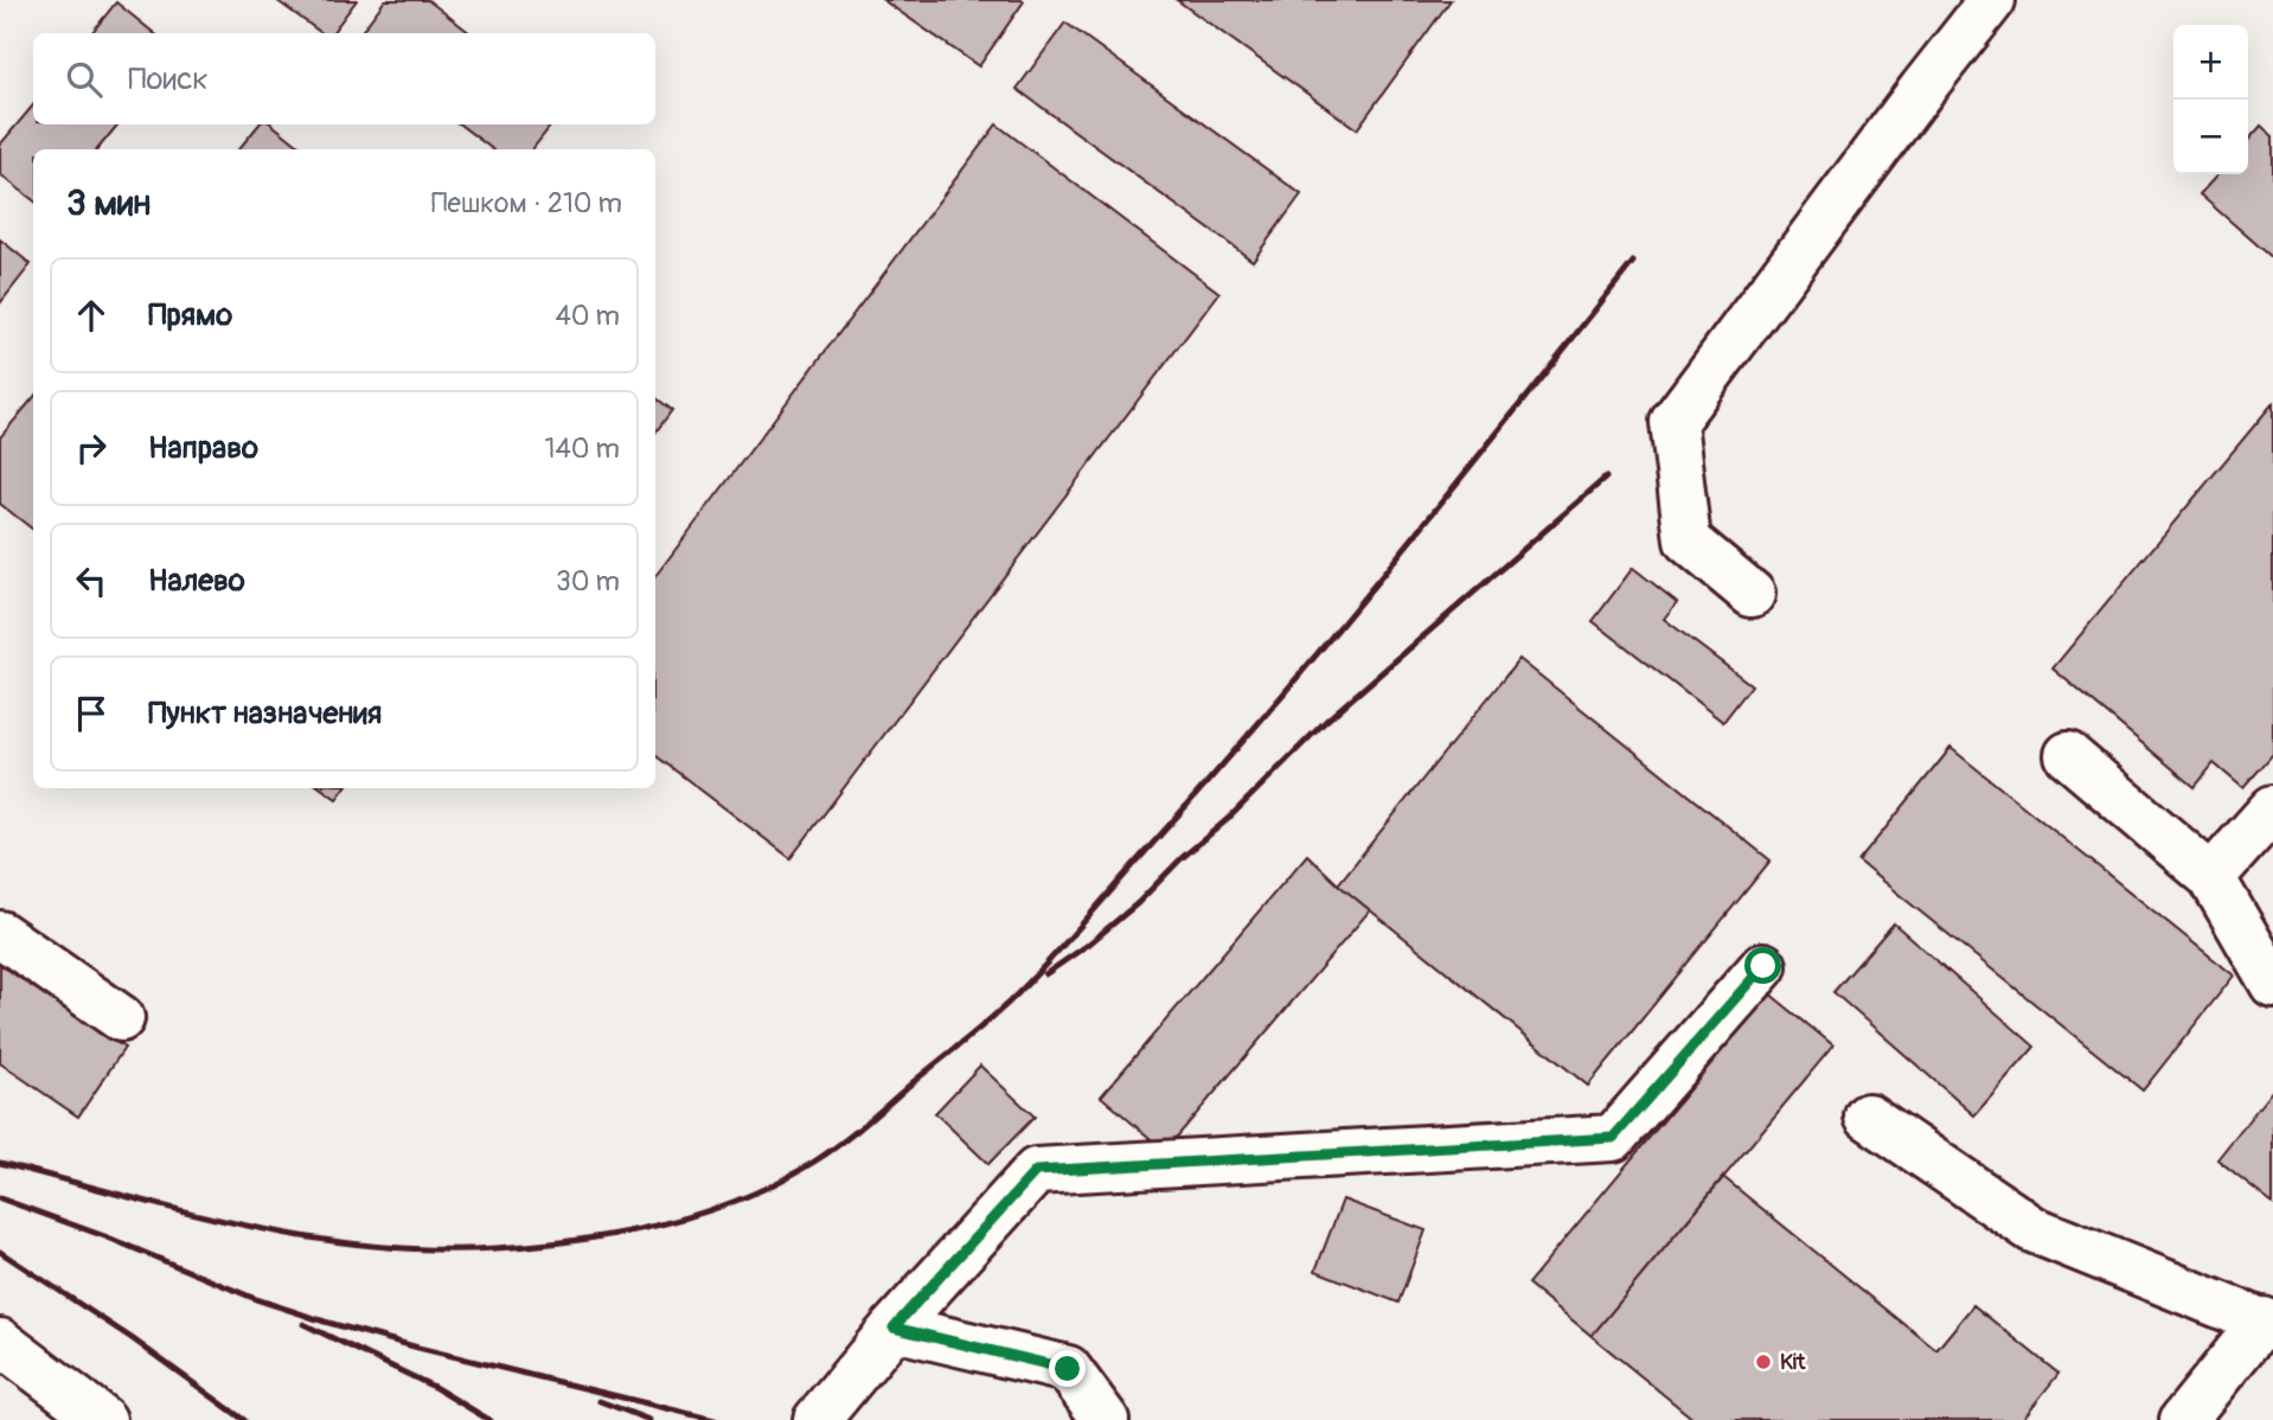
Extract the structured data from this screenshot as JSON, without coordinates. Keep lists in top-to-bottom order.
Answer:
{
  "places": ["Kit"],
  "page": {
    "map_buttons": ["+", "−"],
    "search": "Поиск",
    "heading": ["3 мин", "Пешком · 210 m"],
    "list": [
      ["Прямо", "40 m"],
      ["Направо", "140 m"],
      ["Налево", "30 m"],
      "Пункт назначения"
    ]
  }
}
